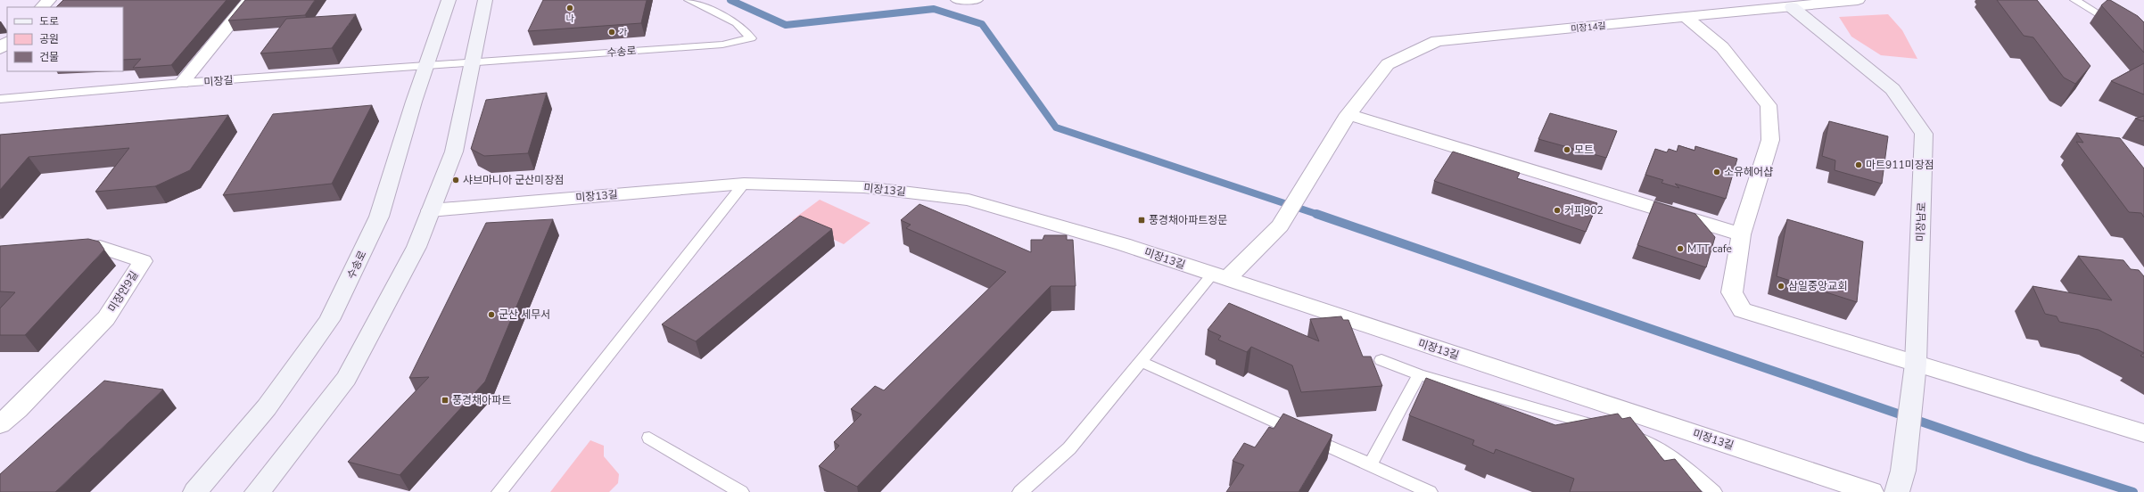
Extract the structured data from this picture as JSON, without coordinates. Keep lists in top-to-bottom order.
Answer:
{
  "streets": {
    "street": [
      "미장14길",
      "수송로",
      "미장13길",
      "미장남로",
      "미장안9길"
    ],
    "lane": ["미장길"]
  },
  "crossings": [
    ["미장14길", "미장13길"],
    ["미장14길", "미장남로"],
    ["수송로", "미장길"]
  ],
  "places": {
    "other": [
      "나",
      "가",
      "모트",
      "마트911미장점",
      "소유헤어샵",
      "샤브마니아 군산미장점",
      "커피902",
      "MTT cafe",
      "삼일중앙교회",
      "군산 세무서"
    ],
    "transit": ["풍경채아파트정문", "풍경채아파트"]
  },
  "legend": ["도로", "공원", "건물"]
}
